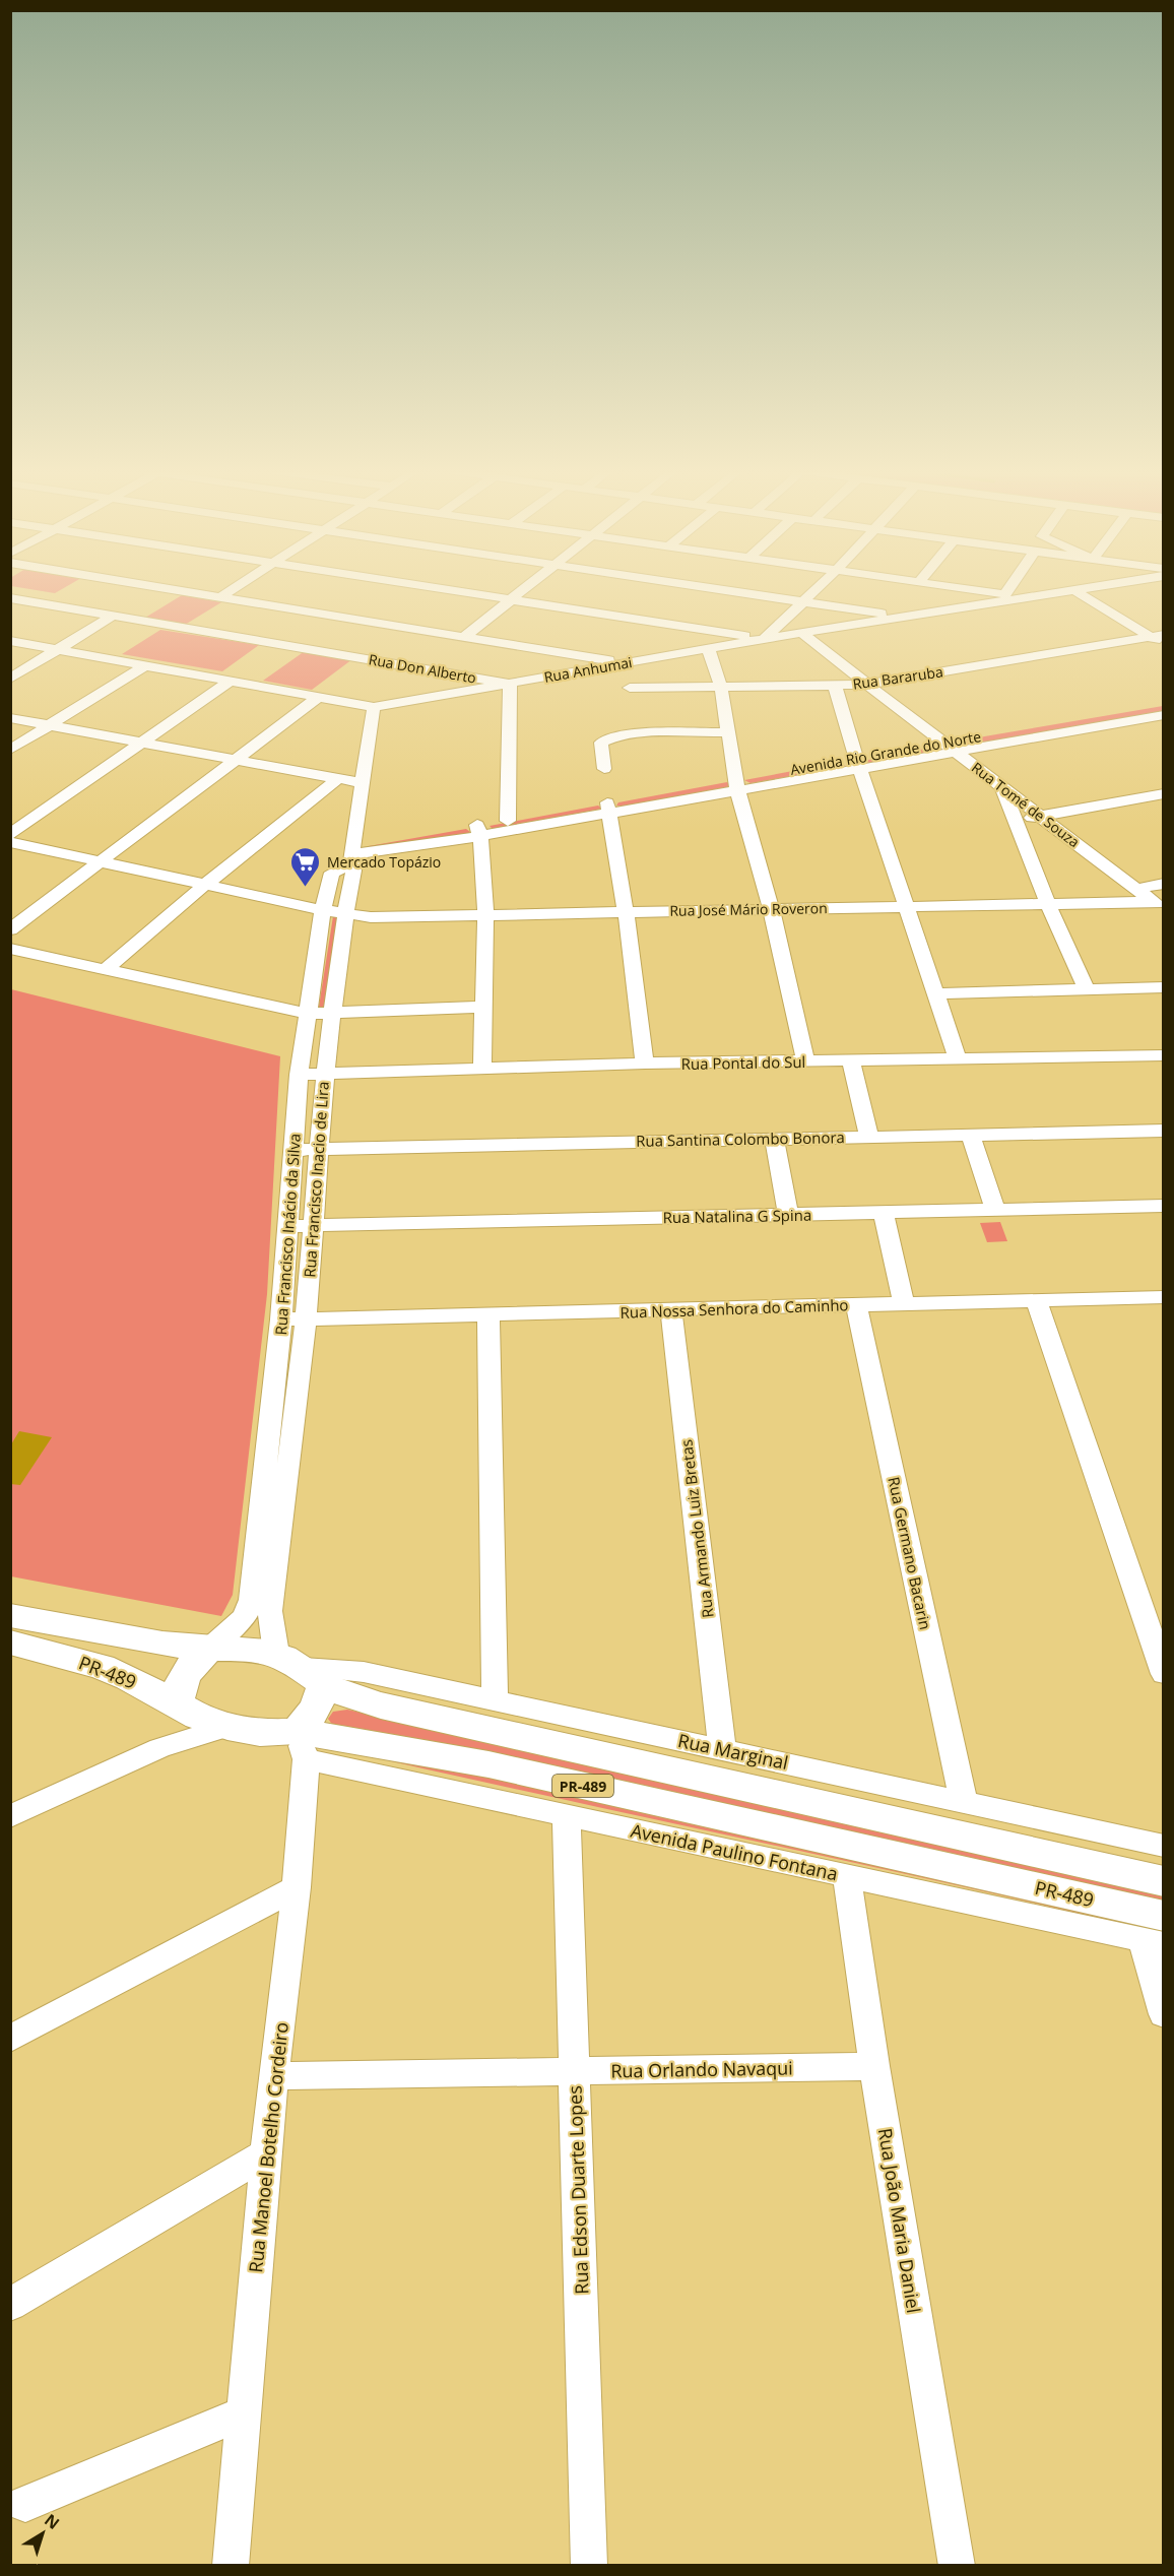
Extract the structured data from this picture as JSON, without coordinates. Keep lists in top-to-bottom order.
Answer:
{
  "streets": {
    "main road": ["PR-489"],
    "street": [
      "Rua Don Alberto",
      "Rua Anhumai",
      "Rua Bararuba",
      "Avenida Rio Grande do Norte",
      "Rua Tomé de Souza",
      "Rua José Mário Roveron",
      "Rua Pontal do Sul",
      "Rua Santina Colombo Bonora",
      "Rua Francisco Inacio de Lira",
      "Rua Natalina G Spina",
      "Rua Francisco Inácio da Silva",
      "Rua Nossa Senhora do Caminho",
      "Rua Armando Luiz Bretas",
      "Rua Germano Bacarin",
      "Rua Marginal",
      "Avenida Paulino Fontana",
      "Rua Orlando Navaqui",
      "Rua Manoel Botelho Cordeiro",
      "Rua Edson Duarte Lopes",
      "Rua João Maria Daniel"
    ]
  },
  "crossings": [
    ["Rua Don Alberto", "Rua Anhumai"],
    ["Rua Anhumai", "Rua Tomé de Souza"],
    ["Rua Anhumai", "Rua Francisco Inacio de Lira"],
    ["Rua Bararuba", "Rua Tomé de Souza"],
    ["Avenida Rio Grande do Norte", "Rua Tomé de Souza"],
    ["Avenida Rio Grande do Norte", "Rua Francisco Inacio de Lira"],
    ["Avenida Rio Grande do Norte", "Rua Francisco Inácio da Silva"],
    ["Rua Tomé de Souza", "Rua José Mário Roveron"],
    ["Rua José Mário Roveron", "Rua Francisco Inacio de Lira"],
    ["Rua José Mário Roveron", "Rua Francisco Inácio da Silva"],
    ["Rua Pontal do Sul", "Rua Francisco Inacio de Lira"],
    ["Rua Pontal do Sul", "Rua Francisco Inácio da Silva"],
    ["Rua Santina Colombo Bonora", "Rua Francisco Inacio de Lira"],
    ["Rua Santina Colombo Bonora", "Rua Francisco Inácio da Silva"],
    ["Rua Francisco Inacio de Lira", "Rua Natalina G Spina"],
    ["Rua Francisco Inacio de Lira", "Rua Francisco Inácio da Silva"],
    ["Rua Francisco Inacio de Lira", "Rua Nossa Senhora do Caminho"],
    ["Rua Francisco Inacio de Lira", "PR-489"],
    ["Rua Francisco Inacio de Lira", "Rua Marginal"],
    ["Rua Natalina G Spina", "Rua Francisco Inácio da Silva"],
    ["Rua Francisco Inácio da Silva", "Rua Nossa Senhora do Caminho"],
    ["Rua Francisco Inácio da Silva", "PR-489"],
    ["Rua Nossa Senhora do Caminho", "Rua Armando Luiz Bretas"],
    ["Rua Nossa Senhora do Caminho", "Rua Germano Bacarin"],
    ["Rua Armando Luiz Bretas", "Rua Marginal"],
    ["Rua Germano Bacarin", "Rua Marginal"],
    ["PR-489", "Rua Marginal"],
    ["PR-489", "Avenida Paulino Fontana"],
    ["PR-489", "Rua Manoel Botelho Cordeiro"],
    ["Avenida Paulino Fontana", "Rua Manoel Botelho Cordeiro"],
    ["Avenida Paulino Fontana", "Rua Edson Duarte Lopes"],
    ["Avenida Paulino Fontana", "Rua João Maria Daniel"],
    ["Rua Orlando Navaqui", "Rua Manoel Botelho Cordeiro"],
    ["Rua Orlando Navaqui", "Rua Edson Duarte Lopes"],
    ["Rua Orlando Navaqui", "Rua João Maria Daniel"]
  ],
  "places": {
    "supermarket": ["Mercado Topázio"]
  },
  "north": "top right"
}
